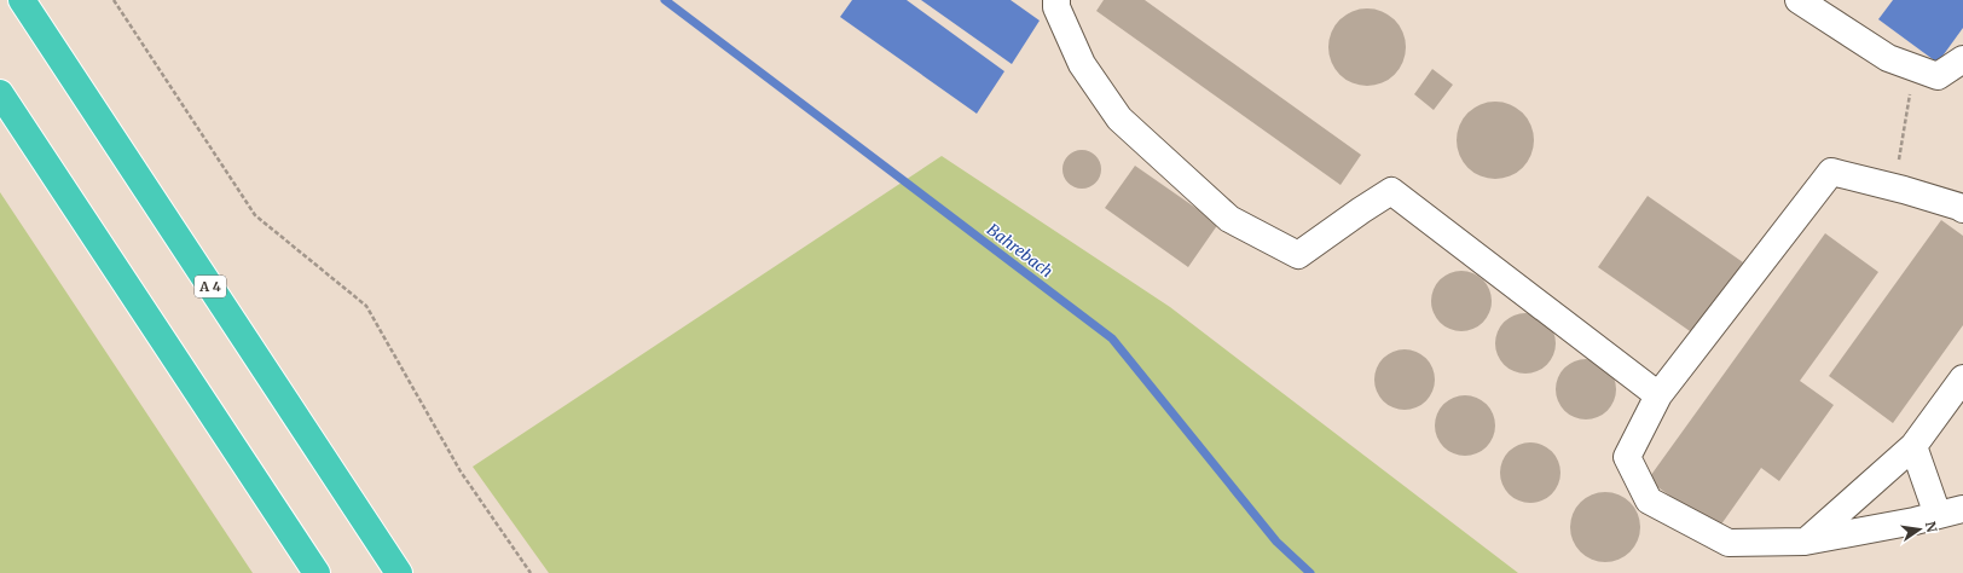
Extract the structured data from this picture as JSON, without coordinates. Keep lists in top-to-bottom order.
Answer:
{
  "streets": {
    "highway": ["A 4"]
  },
  "water": ["Bahrebach"],
  "north": "right"
}
